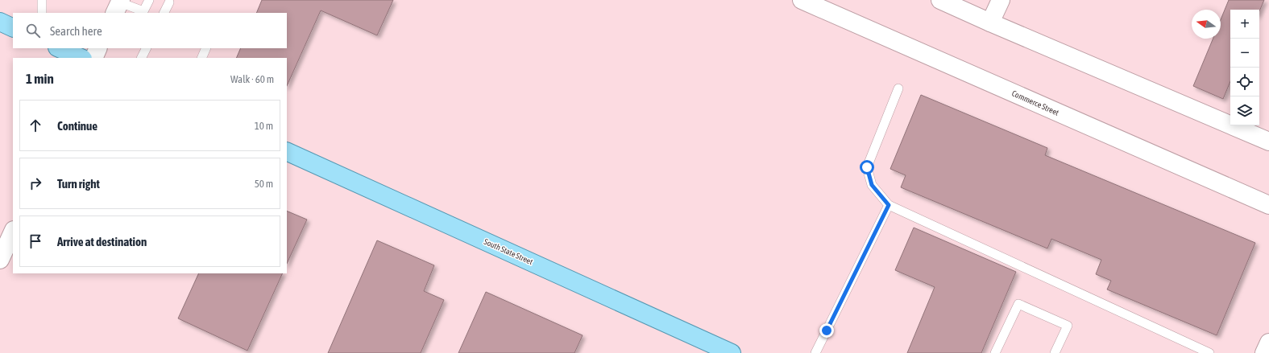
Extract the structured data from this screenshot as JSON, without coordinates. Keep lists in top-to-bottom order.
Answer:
{
  "streets": {
    "main road": ["South State Street"],
    "street": ["Commerce Street"]
  },
  "north": "left",
  "page": {
    "map_buttons": ["+", "−"],
    "search": "Search here",
    "heading": ["1 min", "Walk · 60 m"],
    "list": [
      ["Continue", "10 m"],
      ["Turn right", "50 m"],
      "Arrive at destination"
    ]
  }
}
